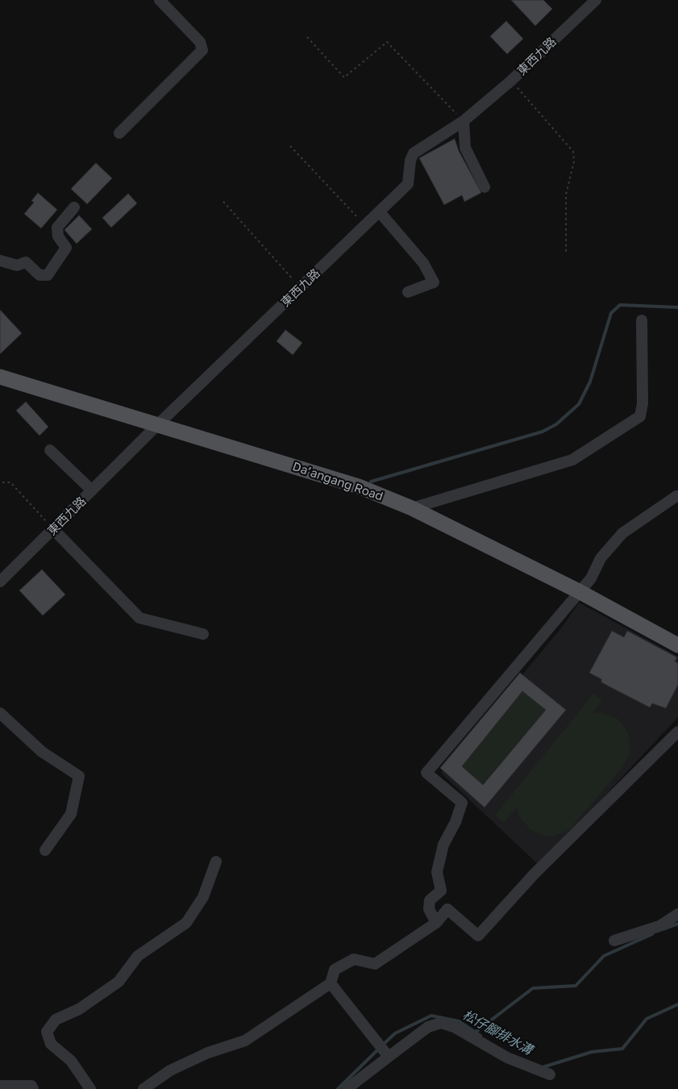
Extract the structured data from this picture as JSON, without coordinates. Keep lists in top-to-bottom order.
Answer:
{
  "streets": {
    "main road": ["Da’angang Road"],
    "street": ["東西九路"]
  },
  "crossings": [
    ["東西九路", "Da’angang Road"]
  ],
  "water": ["松仔腳排水溝"]
}
